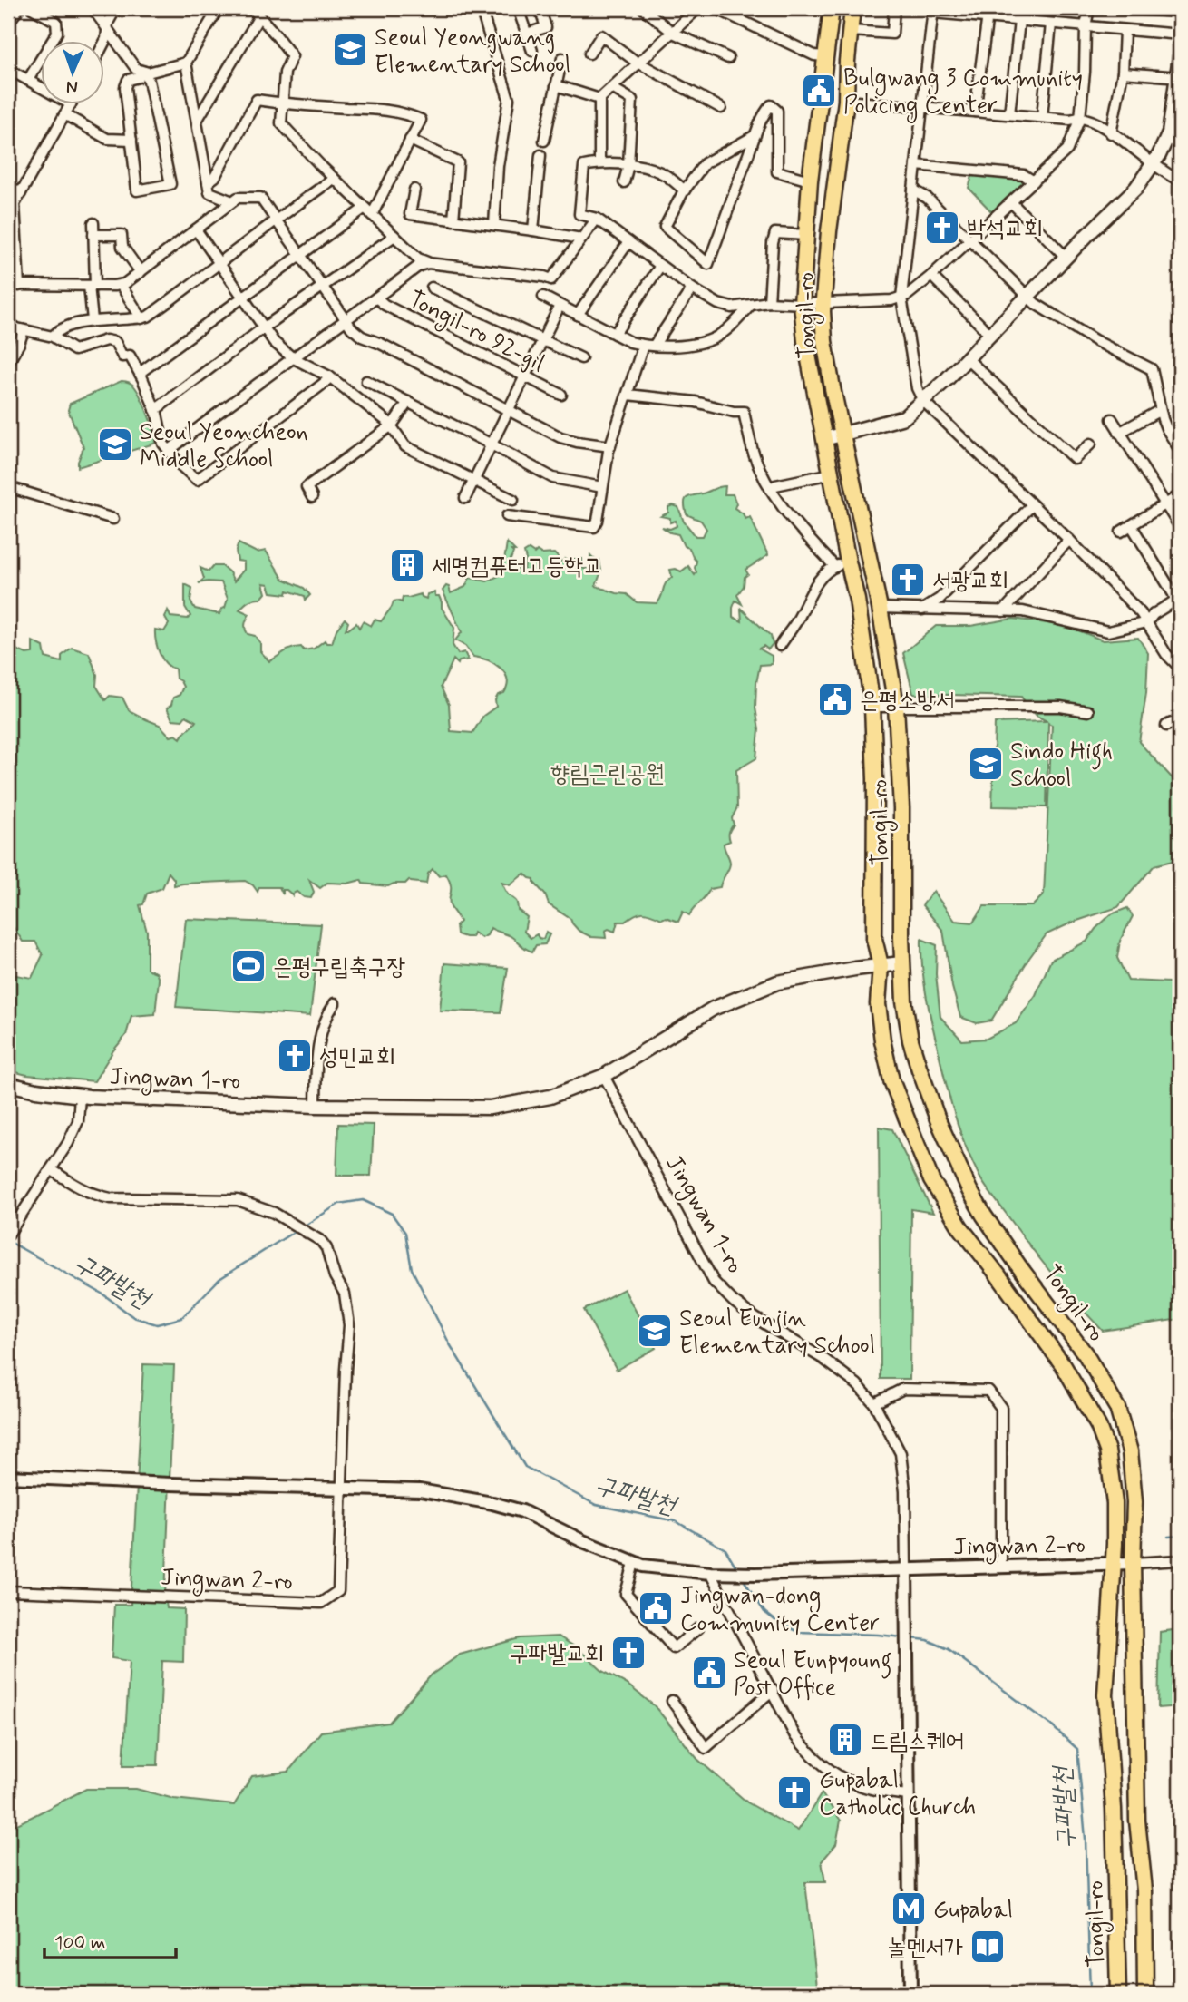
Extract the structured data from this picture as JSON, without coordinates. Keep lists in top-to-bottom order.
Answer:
{
  "streets": {
    "main road": ["Tongil-ro", "Jingwan 1-ro"],
    "street": ["Tongil-ro 92-gil", "Jingwan 2-ro"]
  },
  "crossings": [
    ["Tongil-ro", "Jingwan 1-ro"],
    ["Tongil-ro", "Jingwan 2-ro"],
    ["Jingwan 1-ro", "Jingwan 2-ro"]
  ],
  "water": ["구파발천"],
  "parks": ["향림근린공원"],
  "places": {
    "school or university": [
      "Seoul Yeongwang Elementary School",
      "Seoul Yeoncheon Middle School",
      "Sindo High School",
      "Seoul Eunjin Elementary School"
    ],
    "public building": [
      "Bulgwang 3 Community Policing Center",
      "은평소방서",
      "Jingwan-dong Community Center",
      "Seoul Eunpyoung Post Office"
    ],
    "church": [
      "박석교회",
      "서광교회",
      "성민교회",
      "구파발교회",
      "Gupabal Catholic Church"
    ],
    "building": ["세명컴퓨터고등학교", "드림스퀘어"],
    "sports": ["은평구립축구장"],
    "metro station": ["Gupabal"],
    "library": ["놀멘서가"]
  },
  "scale_bar": "100 m",
  "north": "bottom"
}
